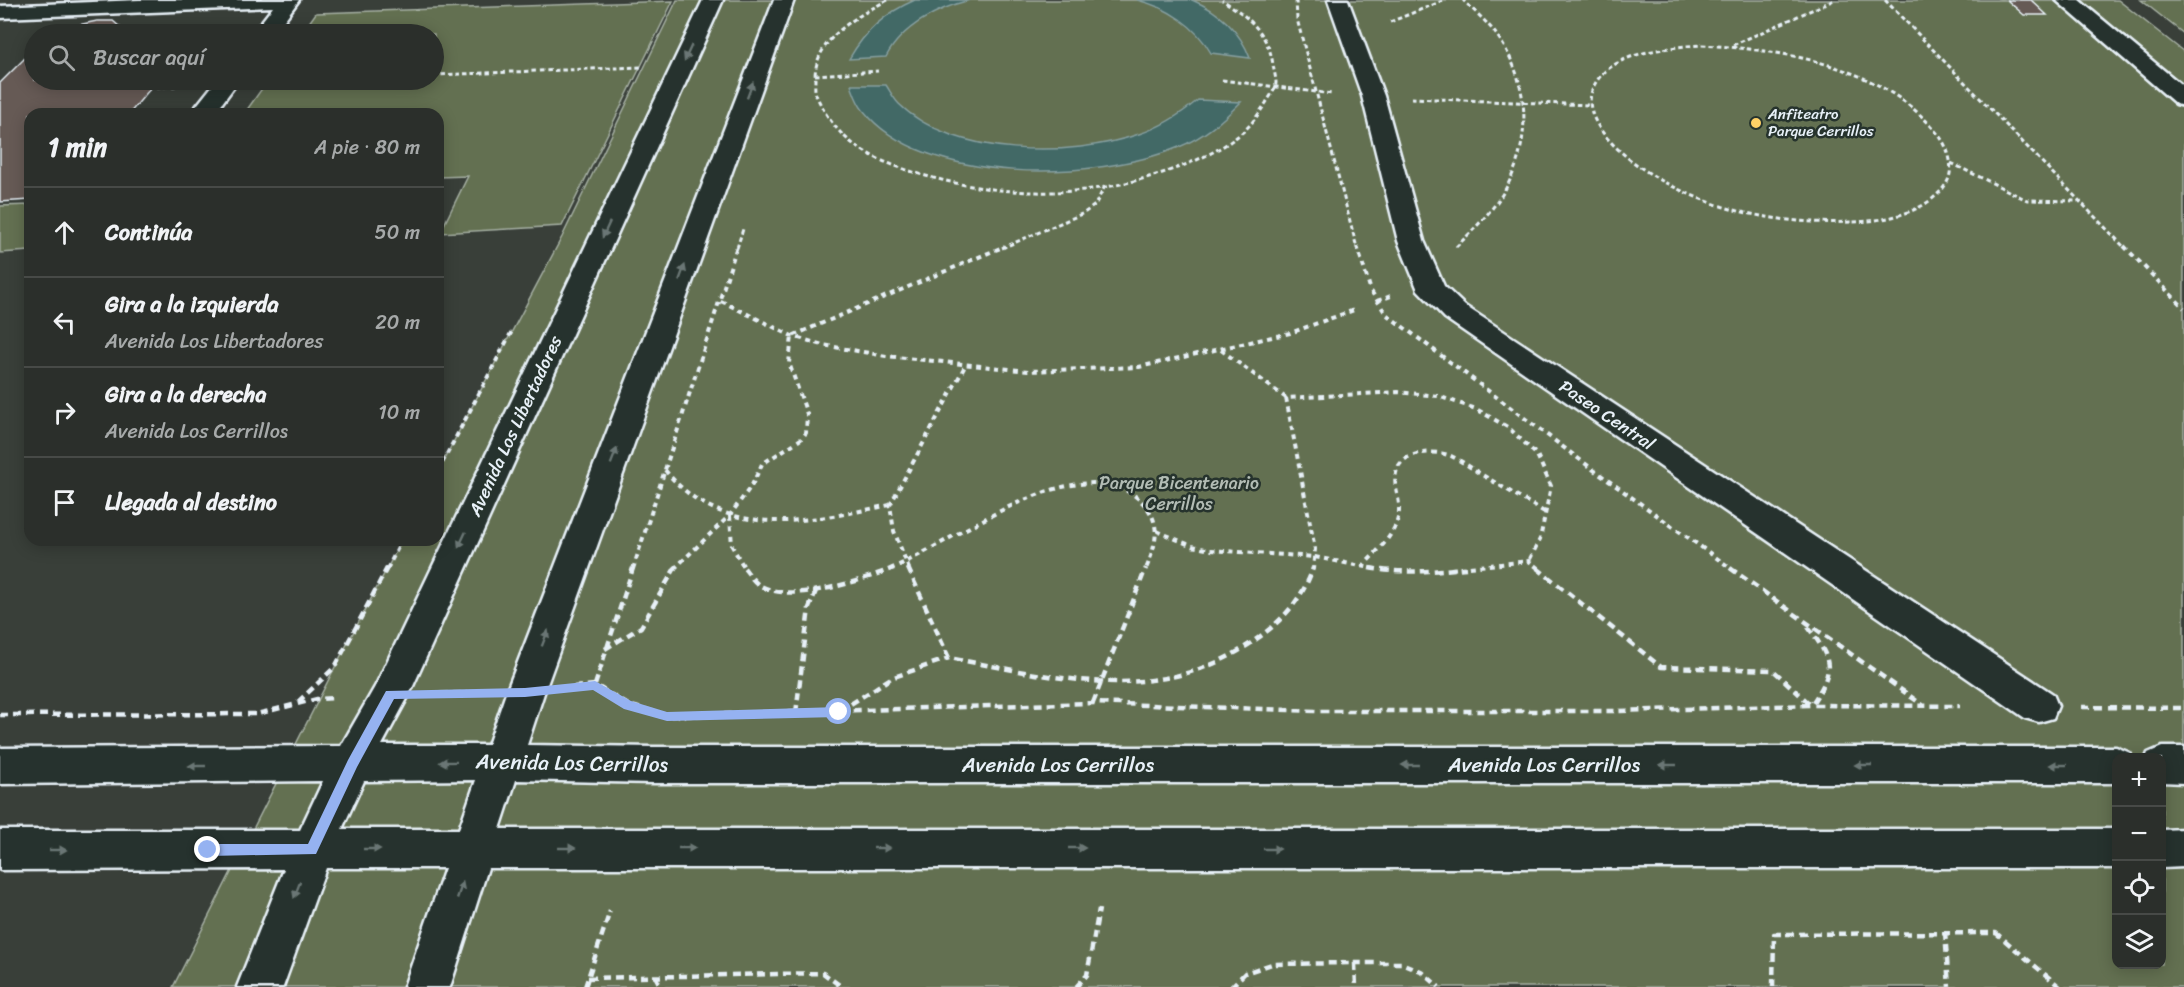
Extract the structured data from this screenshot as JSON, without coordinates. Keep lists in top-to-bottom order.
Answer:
{
  "streets": {
    "street": ["Paseo Central", "Avenida Los Libertadores", "Avenida Los Cerrillos"]
  },
  "crossings": [
    ["Avenida Los Libertadores", "Avenida Los Cerrillos"]
  ],
  "parks": ["Parque Bicentenario Cerrillos"],
  "places": ["Anfiteatro Parque Cerrillos"],
  "page": {
    "search": "Buscar aquí",
    "heading": ["1 min", "A pie · 80 m"],
    "list": [
      ["Continúa", "50 m"],
      ["Gira a la izquierda", "Avenida Los Libertadores", "20 m"],
      ["Gira a la derecha", "Avenida Los Cerrillos", "10 m"],
      "Llegada al destino"
    ],
    "map_buttons": ["+", "−"]
  }
}
